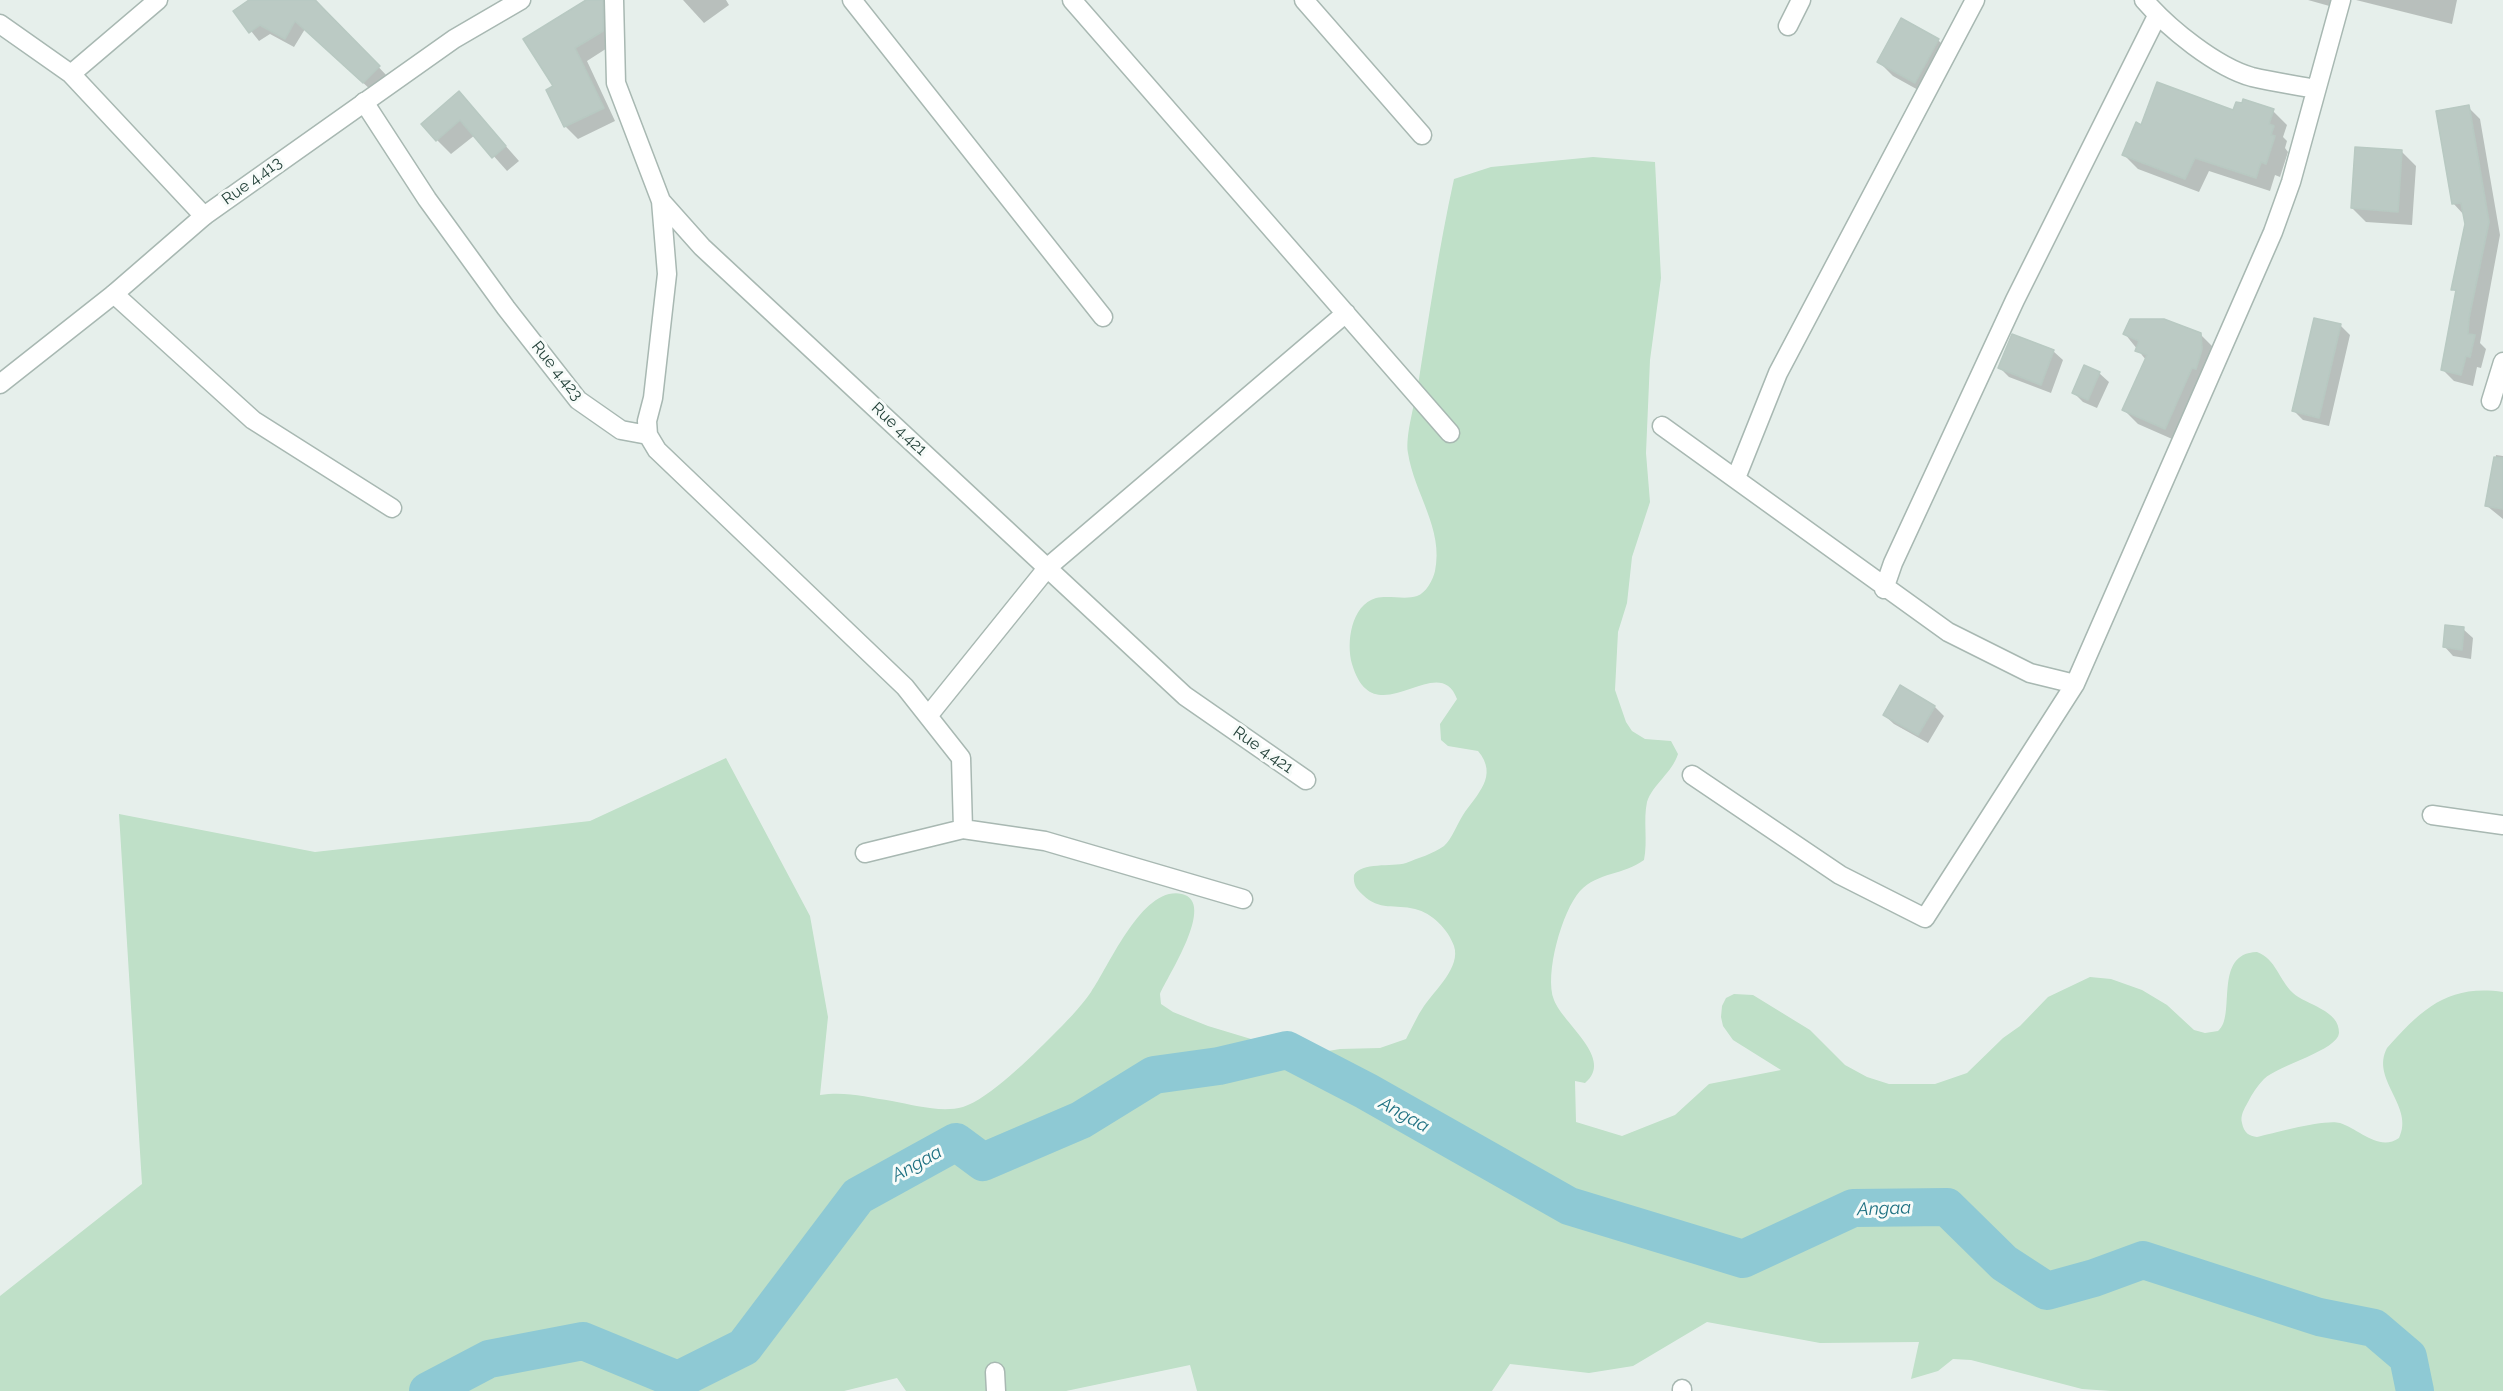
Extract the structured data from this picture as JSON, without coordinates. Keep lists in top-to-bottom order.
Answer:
{
  "streets": {
    "street": ["Rue 4.413", "Rue 4.423", "Rue 4.421"]
  },
  "crossings": [
    ["Rue 4.413", "Rue 4.423"]
  ],
  "water": ["Angaa"]
}
